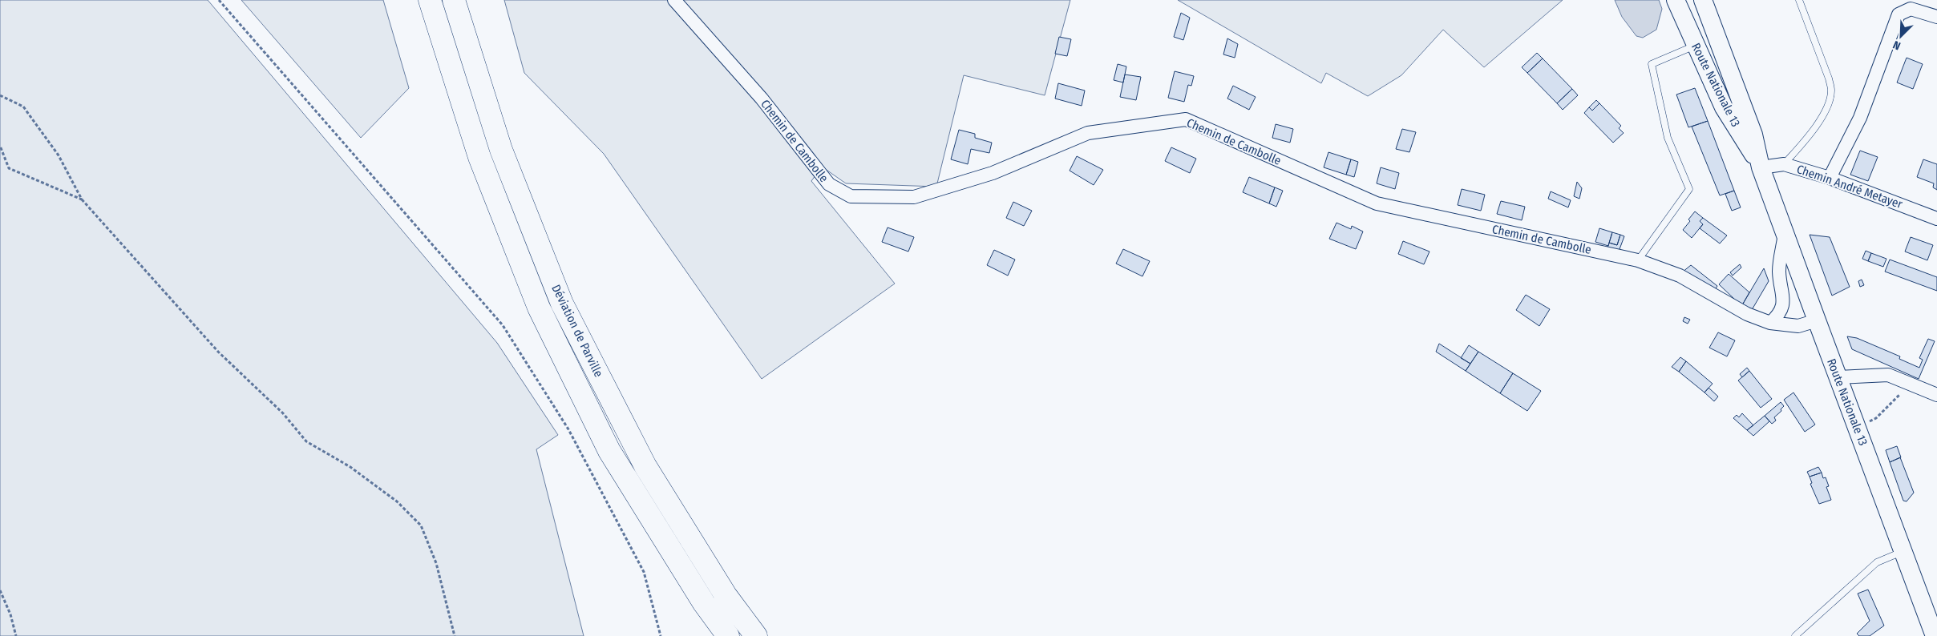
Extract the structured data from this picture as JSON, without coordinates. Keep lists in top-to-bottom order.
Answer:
{
  "streets": {
    "highway": ["Déviation de Parville"],
    "main road": ["Route Nationale 13"],
    "street": ["Chemin de Cambolle", "Chemin André Metayer"]
  },
  "crossings": [
    ["Route Nationale 13", "Chemin de Cambolle"],
    ["Route Nationale 13", "Chemin André Metayer"]
  ],
  "north": "bottom left"
}
